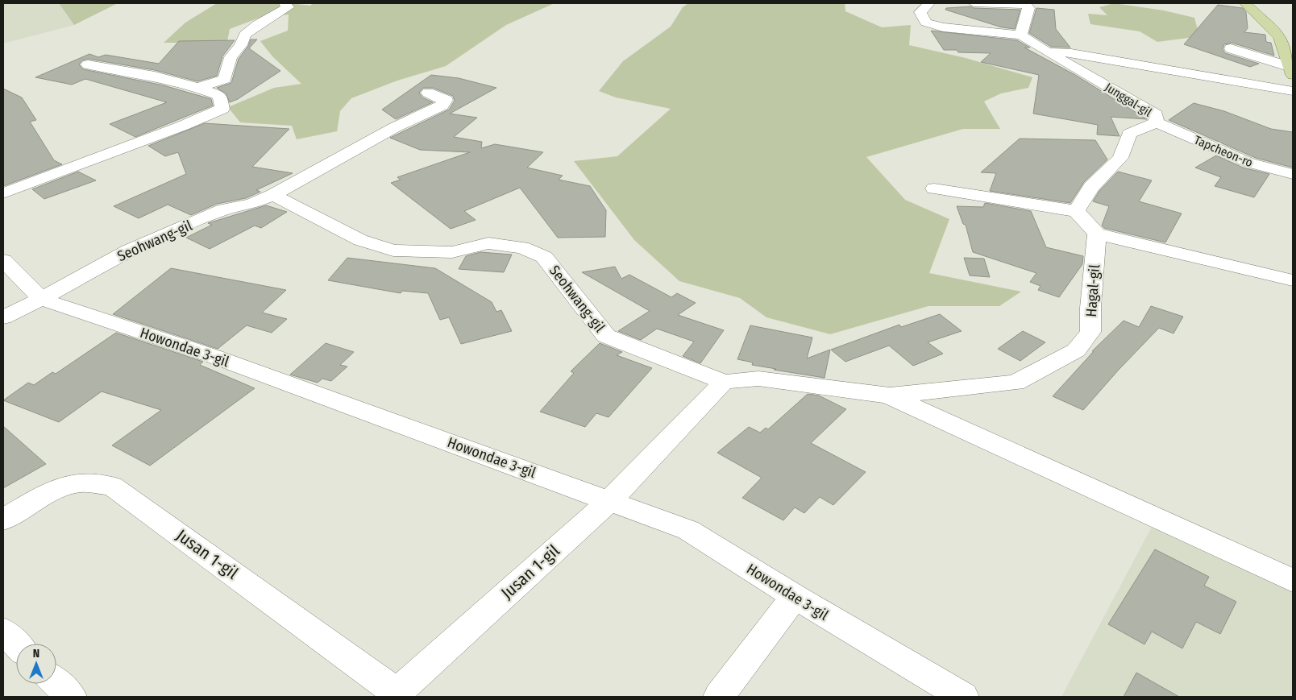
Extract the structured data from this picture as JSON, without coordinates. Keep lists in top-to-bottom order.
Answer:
{
  "streets": {
    "street": [
      "Junggal-gil",
      "Tapcheon-ro",
      "Seohwang-gil",
      "Hagal-gil",
      "Howondae 3-gil",
      "Jusan 1-gil"
    ]
  },
  "crossings": [
    ["Junggal-gil", "Tapcheon-ro"],
    ["Seohwang-gil", "Hagal-gil"],
    ["Seohwang-gil", "Howondae 3-gil"],
    ["Seohwang-gil", "Jusan 1-gil"],
    ["Howondae 3-gil", "Jusan 1-gil"]
  ],
  "north": "top"
}
